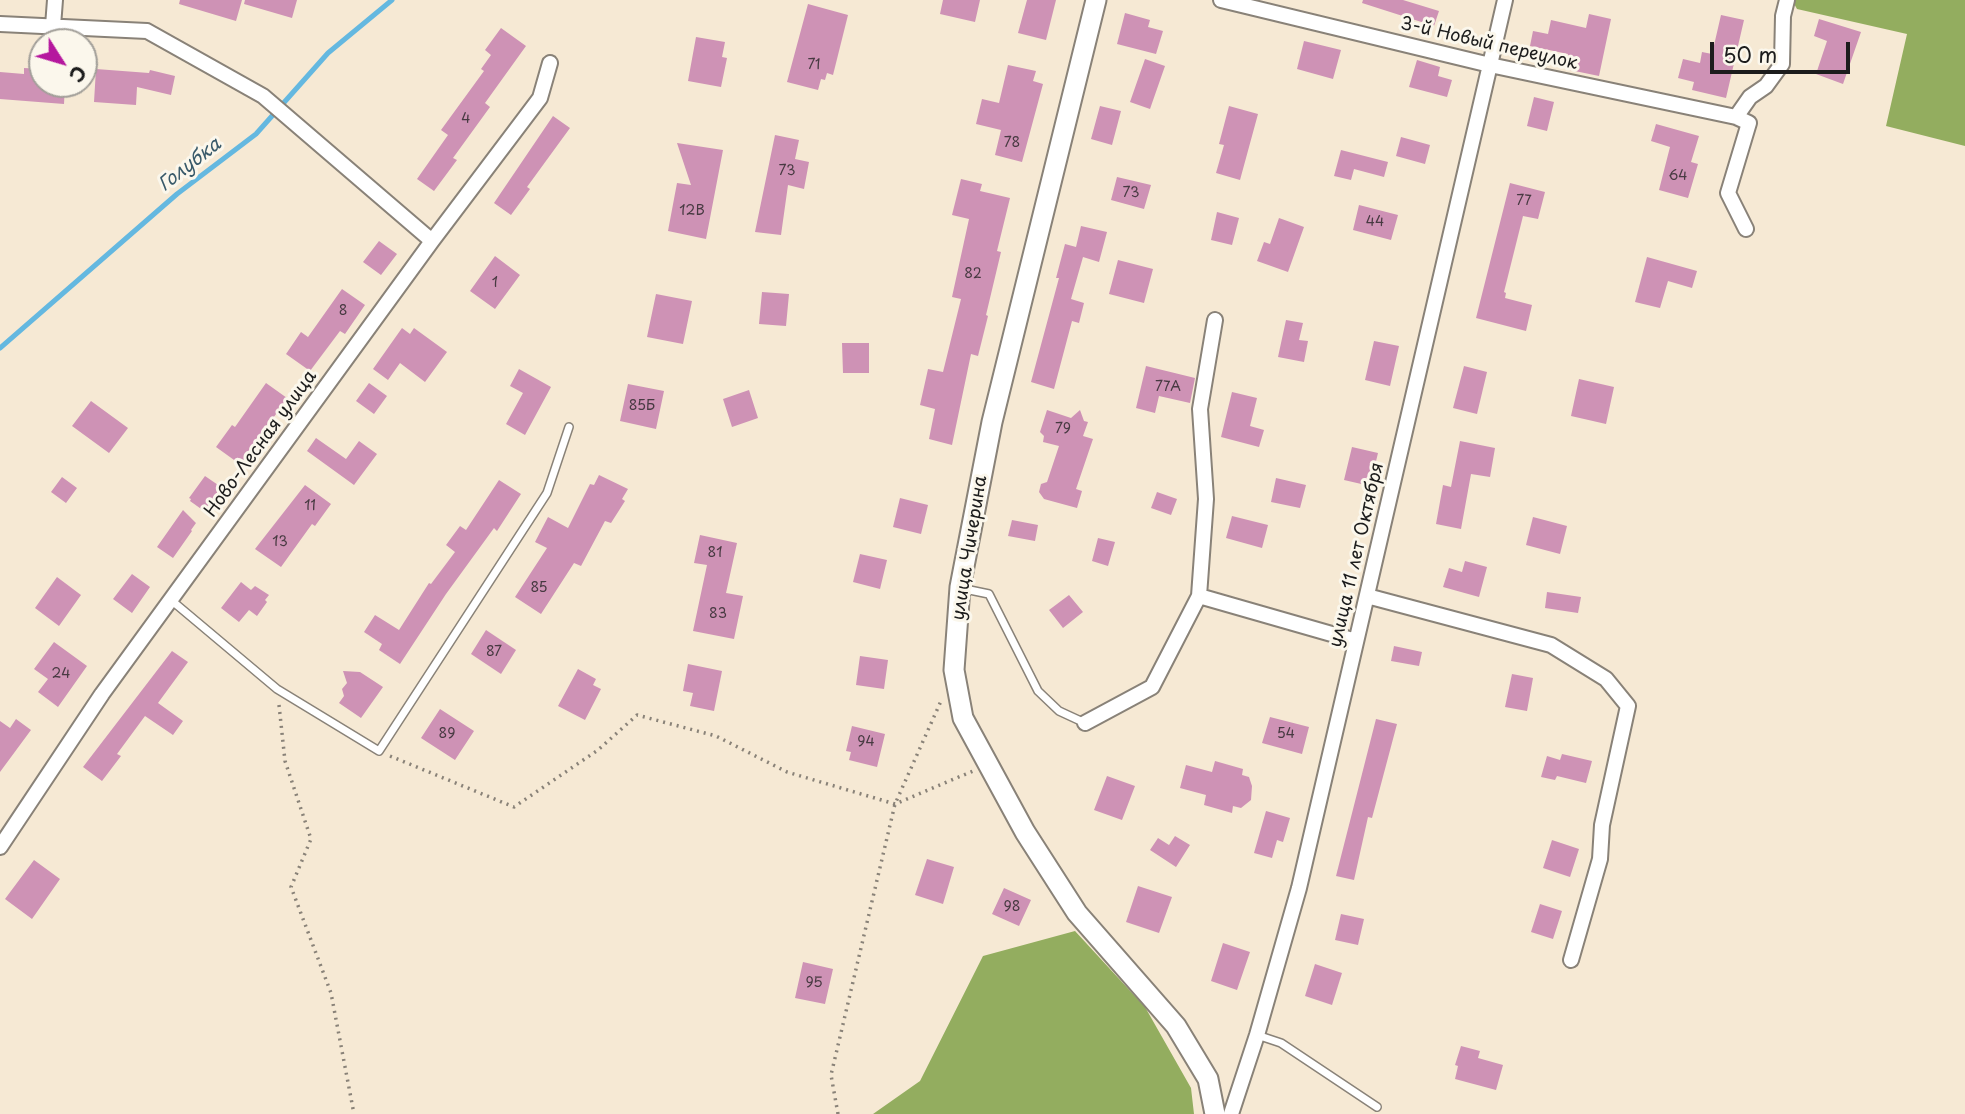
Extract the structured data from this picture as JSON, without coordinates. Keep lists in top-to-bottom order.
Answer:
{
  "streets": {
    "street": [
      "3-й Новый переулок",
      "Ново-Лесная улица",
      "улица Чичерина",
      "улица 11 лет Октября"
    ]
  },
  "crossings": [
    ["3-й Новый переулок", "улица 11 лет Октября"]
  ],
  "water": ["Голубка"],
  "house_numbers": [
    "71",
    "4",
    "78",
    "73",
    "64",
    "73",
    "77",
    "12В",
    "44",
    "82",
    "1",
    "8",
    "77А",
    "85Б",
    "79",
    "11",
    "13",
    "81",
    "85",
    "83",
    "87",
    "24",
    "89",
    "54",
    "94",
    "98",
    "95"
  ],
  "scale_bar": "50 m",
  "north": "bottom right"
}
